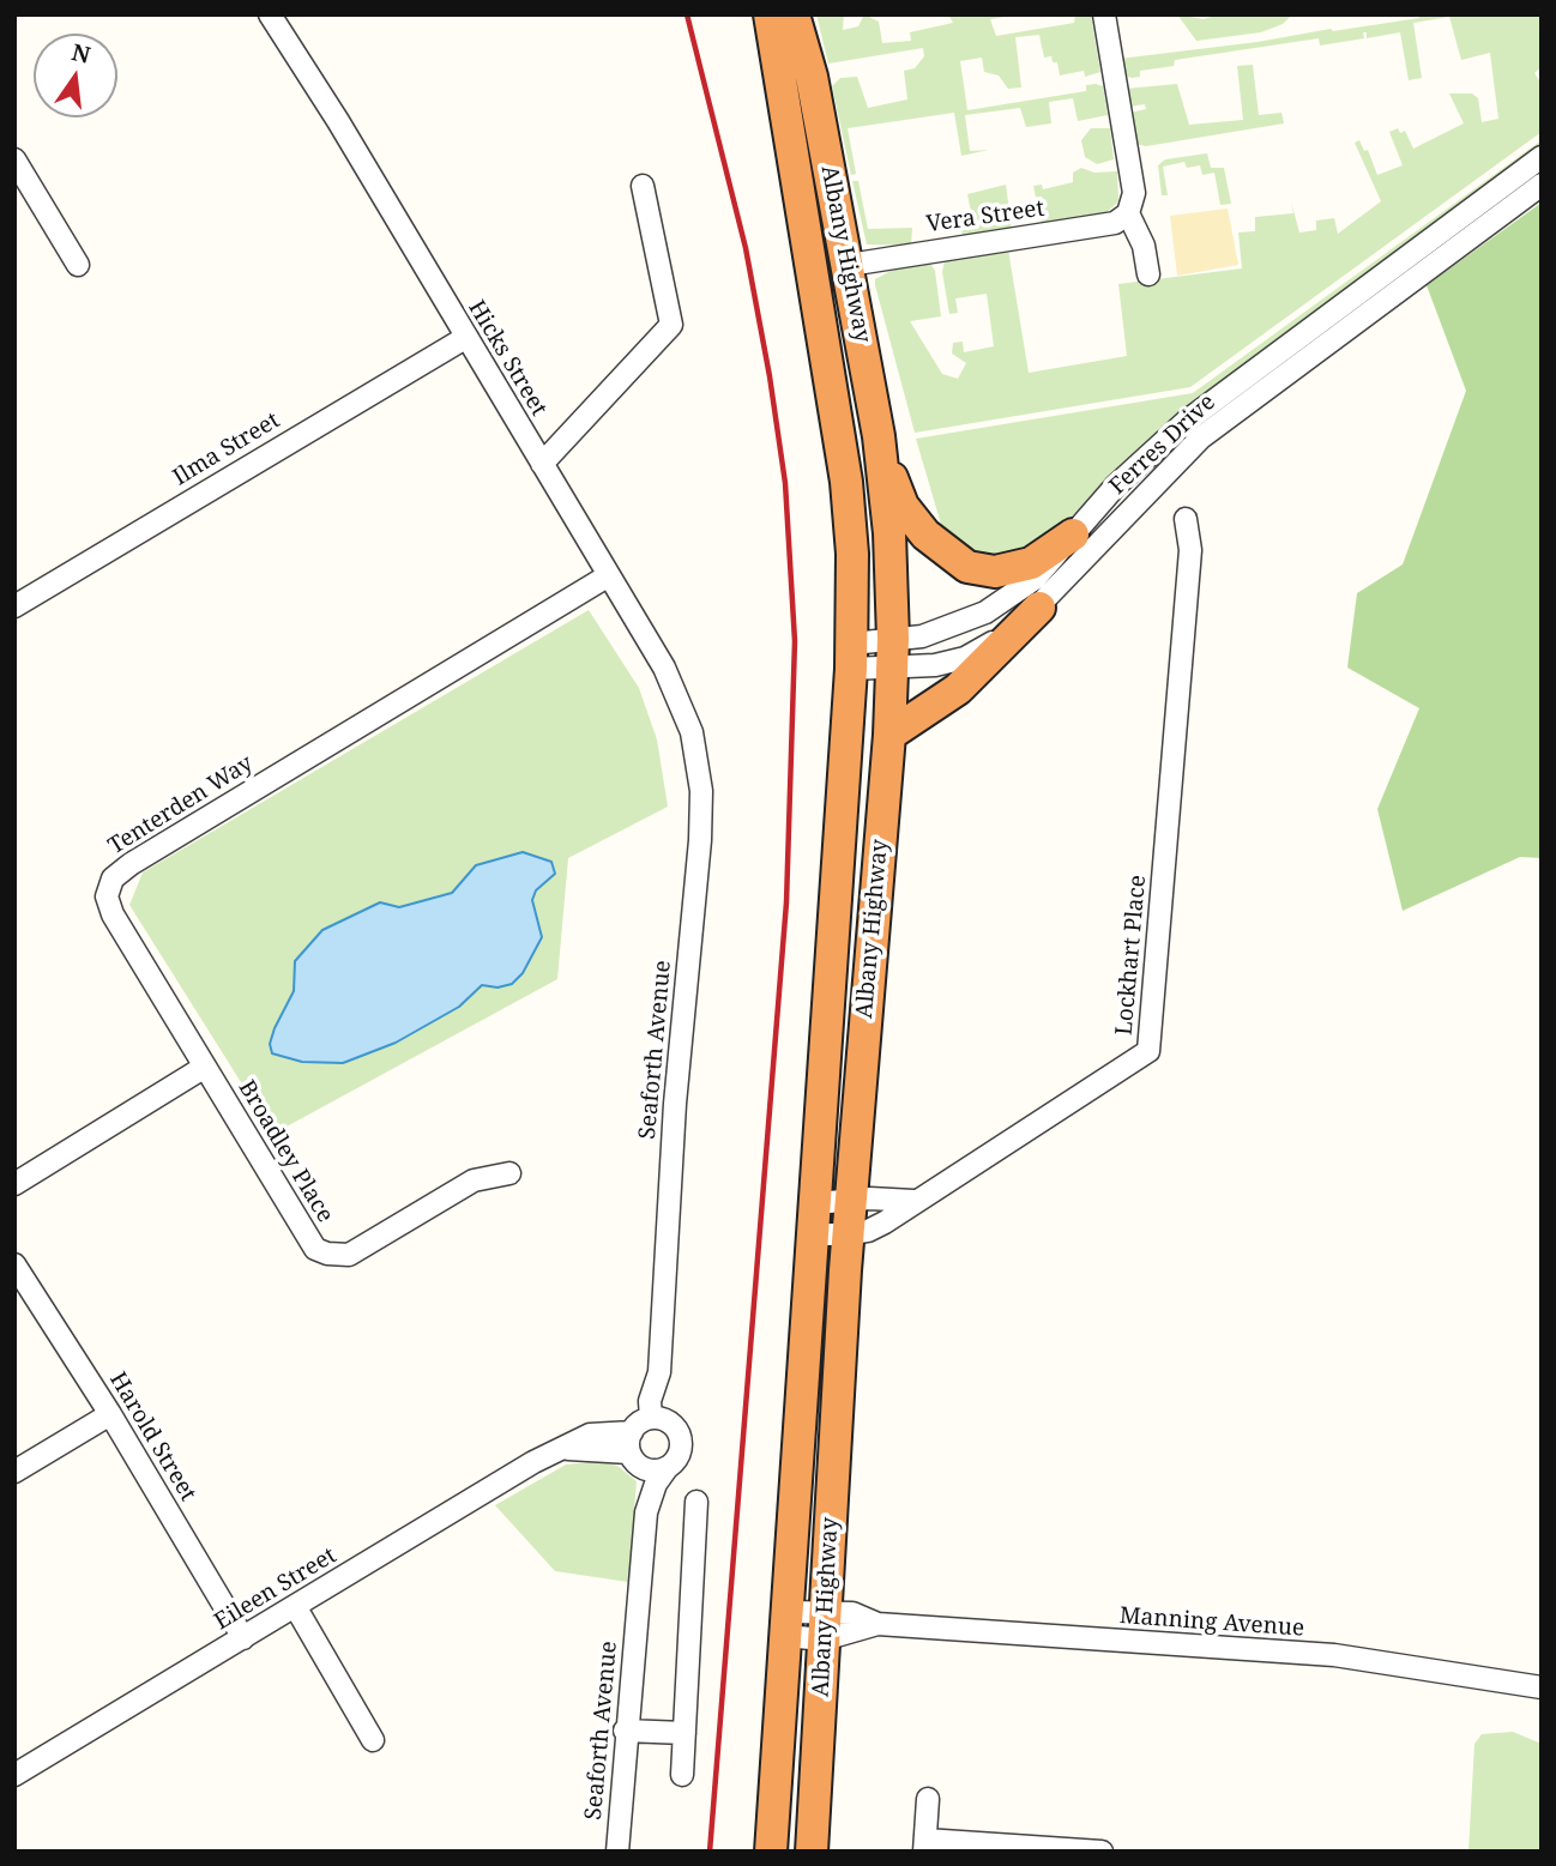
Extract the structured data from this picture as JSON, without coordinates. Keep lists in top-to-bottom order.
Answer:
{
  "streets": {
    "highway": ["Albany Highway"],
    "street": [
      "Vera Street",
      "Hicks Street",
      "Ferres Drive",
      "Ilma Street",
      "Tenterden Way",
      "Lockhart Place",
      "Seaforth Avenue",
      "Broadley Place",
      "Harold Street",
      "Eileen Street",
      "Manning Avenue"
    ]
  },
  "crossings": [
    ["Vera Street", "Albany Highway"],
    ["Albany Highway", "Ferres Drive"],
    ["Albany Highway", "Lockhart Place"],
    ["Albany Highway", "Manning Avenue"],
    ["Hicks Street", "Ilma Street"],
    ["Hicks Street", "Tenterden Way"],
    ["Hicks Street", "Seaforth Avenue"],
    ["Tenterden Way", "Broadley Place"],
    ["Seaforth Avenue", "Eileen Street"],
    ["Harold Street", "Eileen Street"]
  ],
  "north": "top"
}
